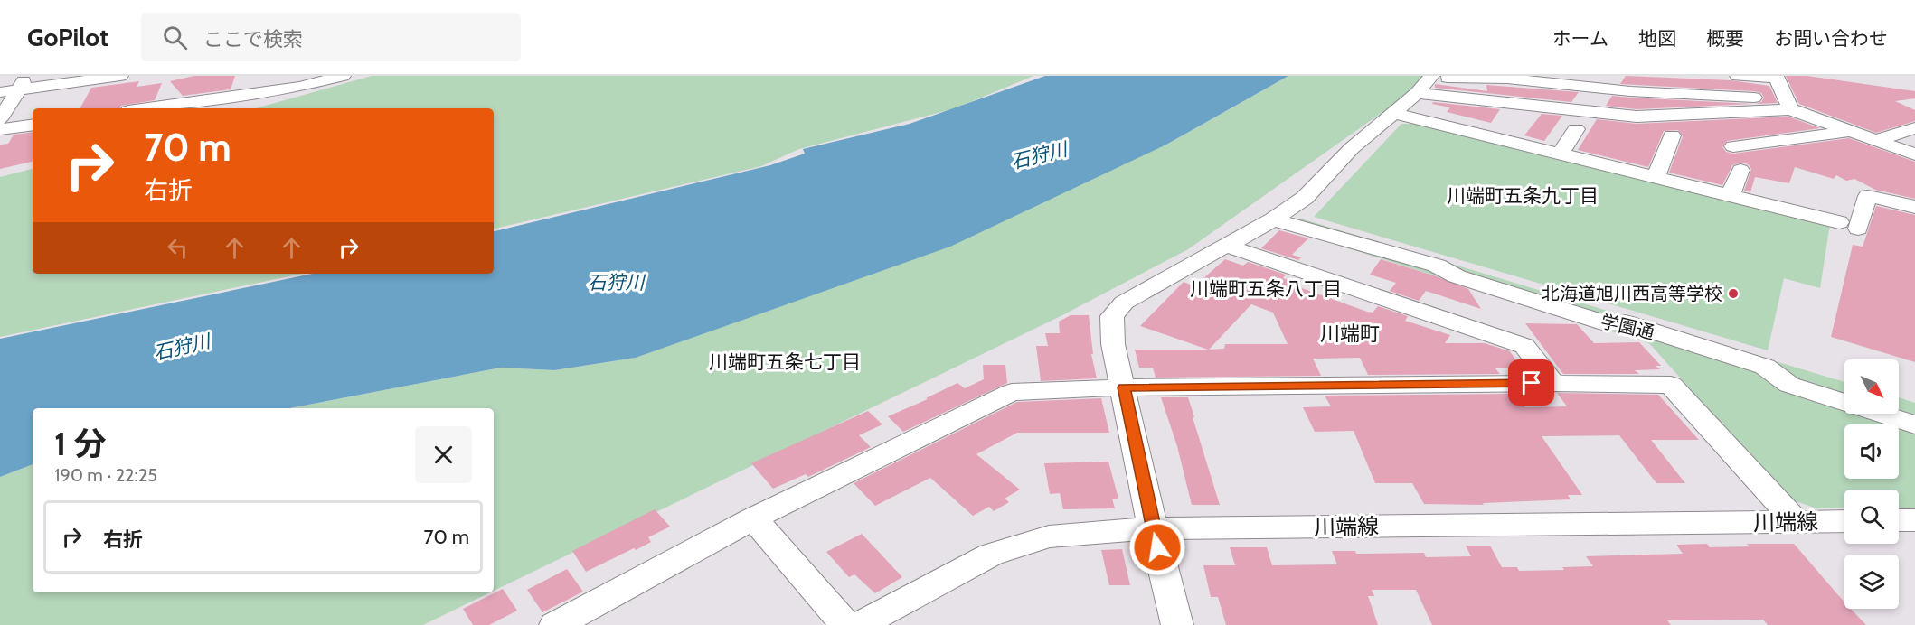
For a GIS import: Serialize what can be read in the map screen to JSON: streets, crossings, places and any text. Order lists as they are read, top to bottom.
{
  "streets": {
    "street": ["学園通", "川端線"]
  },
  "districts": [
    "川端町五条九丁目",
    "川端町五条八丁目",
    "川端町",
    "川端町五条七丁目"
  ],
  "water": ["石狩川"],
  "places": ["北海道旭川西高等学校"],
  "north": "bottom right",
  "page": {
    "header": "GoPilot",
    "search": "ここで検索",
    "nav": [
      "ホーム",
      "地図",
      "概要",
      "お問い合わせ"
    ],
    "turn": ["70 m", "右折"],
    "heading": ["1 分", "190 m · 22:25"],
    "list": [
      {
        "name": "右折",
        "value": "70 m"
      }
    ]
  }
}
